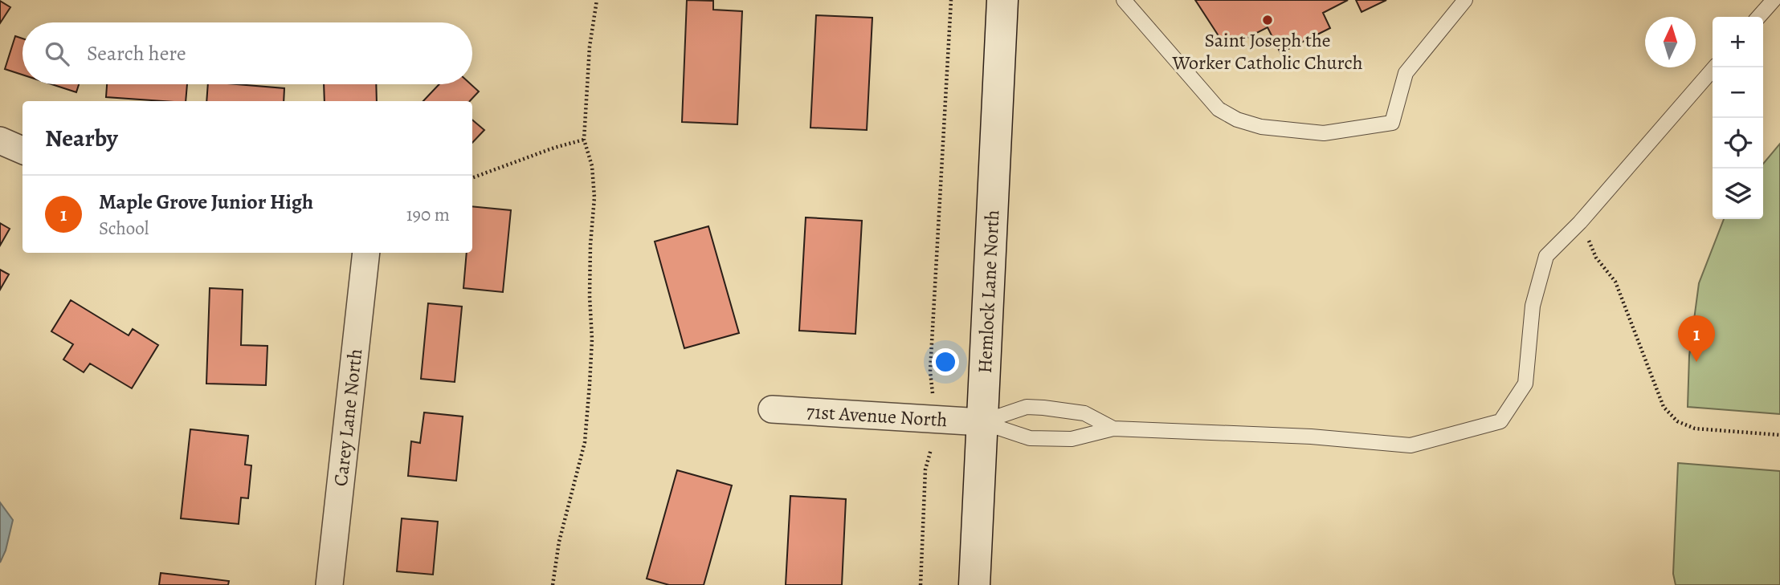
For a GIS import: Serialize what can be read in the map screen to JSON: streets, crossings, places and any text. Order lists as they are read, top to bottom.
{
  "streets": {
    "main road": ["Hemlock Lane North"],
    "street": ["71st Avenue North", "Carey Lane North"]
  },
  "crossings": [
    ["Hemlock Lane North", "71st Avenue North"]
  ],
  "places": ["Saint Joseph the Worker Catholic Church"],
  "north": "top",
  "page": {
    "map_buttons": ["+", "−"],
    "search": "Search here",
    "heading": "Nearby",
    "list": [
      {
        "mark": "1",
        "name": "Maple Grove Junior High",
        "note": "School",
        "value": "190 m"
      }
    ],
    "pins": "1"
  }
}
